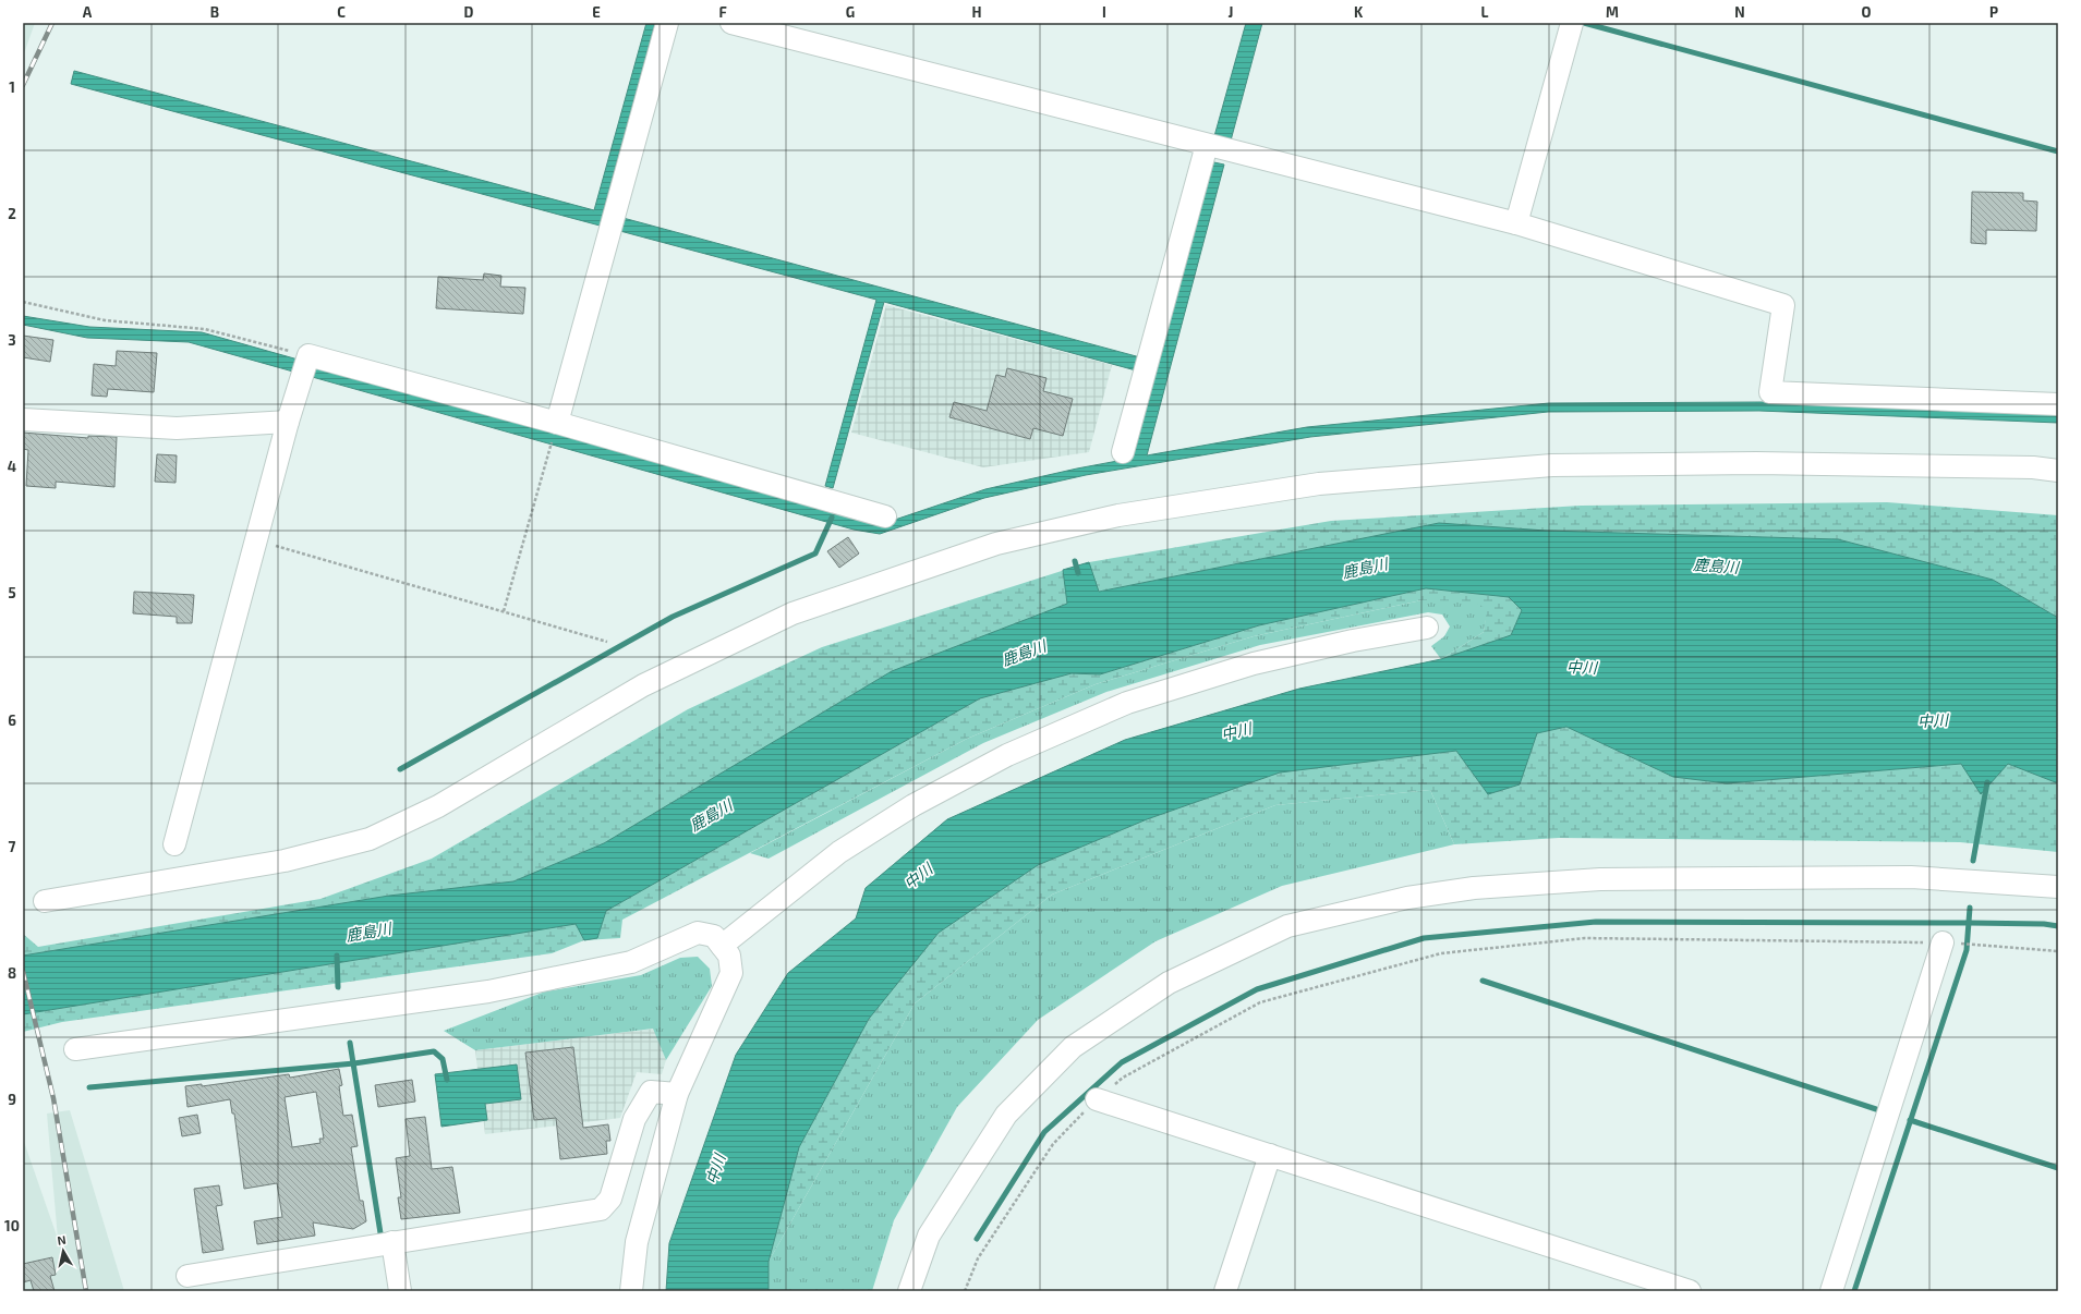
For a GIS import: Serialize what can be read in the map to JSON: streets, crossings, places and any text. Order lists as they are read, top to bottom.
{
  "water": ["鹿島川", "中川"],
  "north": "top",
  "grid": {
    "columns": [
      "A",
      "B",
      "C",
      "D",
      "E",
      "F",
      "G",
      "H",
      "I",
      "J",
      "K",
      "L",
      "M",
      "N",
      "O",
      "P"
    ],
    "rows": [
      "1",
      "2",
      "3",
      "4",
      "5",
      "6",
      "7",
      "8",
      "9",
      "10"
    ]
  }
}
